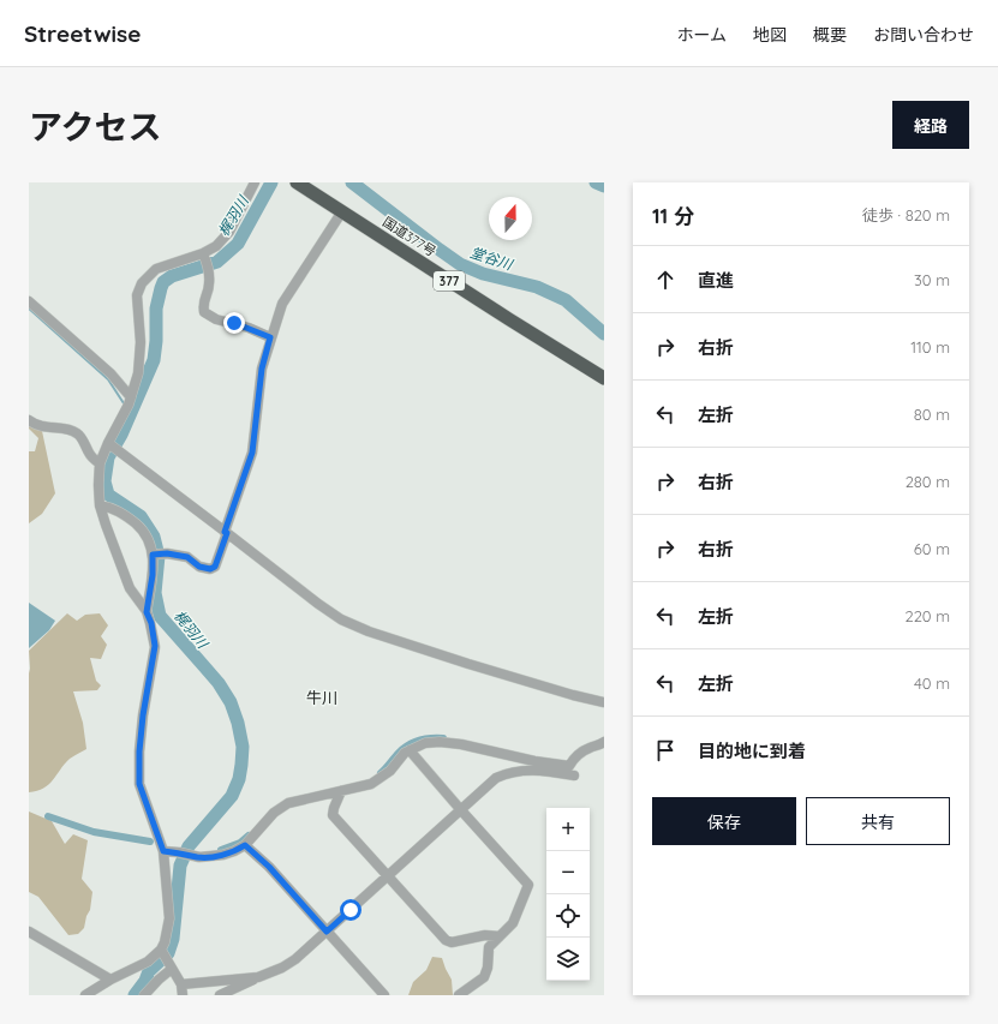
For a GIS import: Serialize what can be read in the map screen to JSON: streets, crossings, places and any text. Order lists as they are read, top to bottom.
{
  "streets": {
    "highway": ["国道377号", "377"]
  },
  "districts": ["牛川"],
  "water": ["梶羽川", "堂谷川"],
  "north": "top",
  "page": {
    "header": "Streetwise",
    "nav": [
      "ホーム",
      "地図",
      "概要",
      "お問い合わせ"
    ],
    "title": "アクセス",
    "buttons": [
      "経路",
      ["保存", "共有"]
    ],
    "heading": ["11 分", "徒歩 · 820 m"],
    "list": [
      ["直進", "30 m"],
      ["右折", "110 m"],
      ["左折", "80 m"],
      ["右折", "280 m"],
      ["右折", "60 m"],
      ["左折", "220 m"],
      ["左折", "40 m"],
      "目的地に到着"
    ],
    "map_buttons": ["+", "−"]
  }
}
